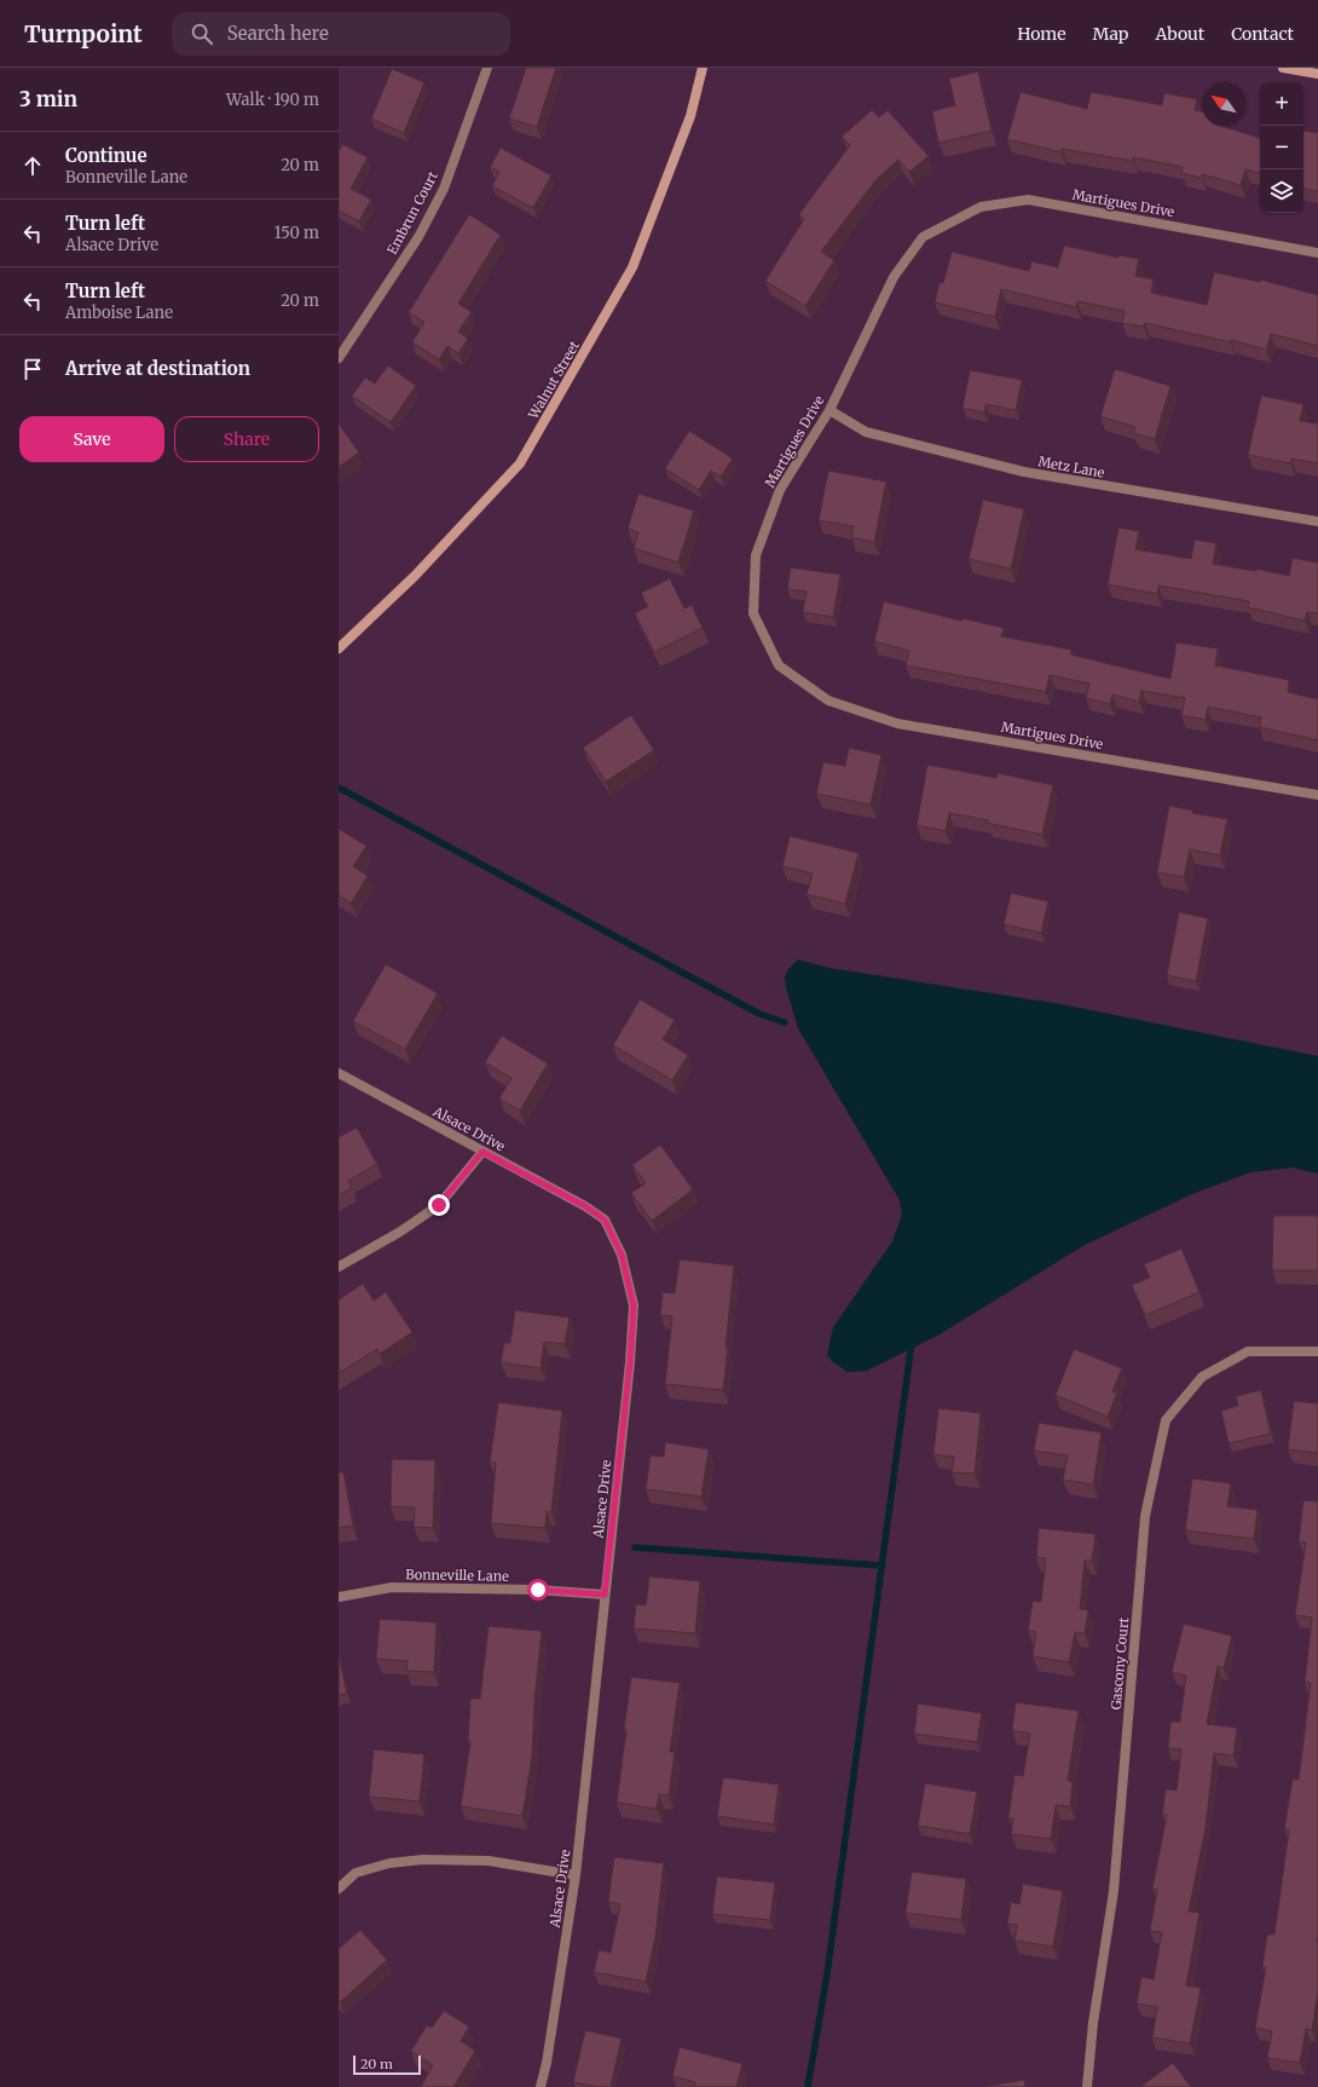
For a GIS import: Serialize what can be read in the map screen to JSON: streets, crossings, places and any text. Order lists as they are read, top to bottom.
{
  "streets": {
    "street": [
      "Martigues Drive",
      "Embrun Court",
      "Walnut Street",
      "Metz Lane",
      "Alsace Drive",
      "Bonneville Lane",
      "Gascony Court"
    ]
  },
  "crossings": [
    ["Martigues Drive", "Metz Lane"],
    ["Alsace Drive", "Bonneville Lane"]
  ],
  "scale_bar": "20 m",
  "north": "top left",
  "page": {
    "header": "Turnpoint",
    "search": "Search here",
    "nav": [
      "Home",
      "Map",
      "About",
      "Contact"
    ],
    "heading": ["3 min", "Walk · 190 m"],
    "map_buttons": ["+", "−"],
    "list": [
      ["Continue", "Bonneville Lane", "20 m"],
      ["Turn left", "Alsace Drive", "150 m"],
      ["Turn left", "Amboise Lane", "20 m"],
      "Arrive at destination"
    ],
    "buttons": ["Save", "Share"],
    "scale": "20 m"
  }
}
